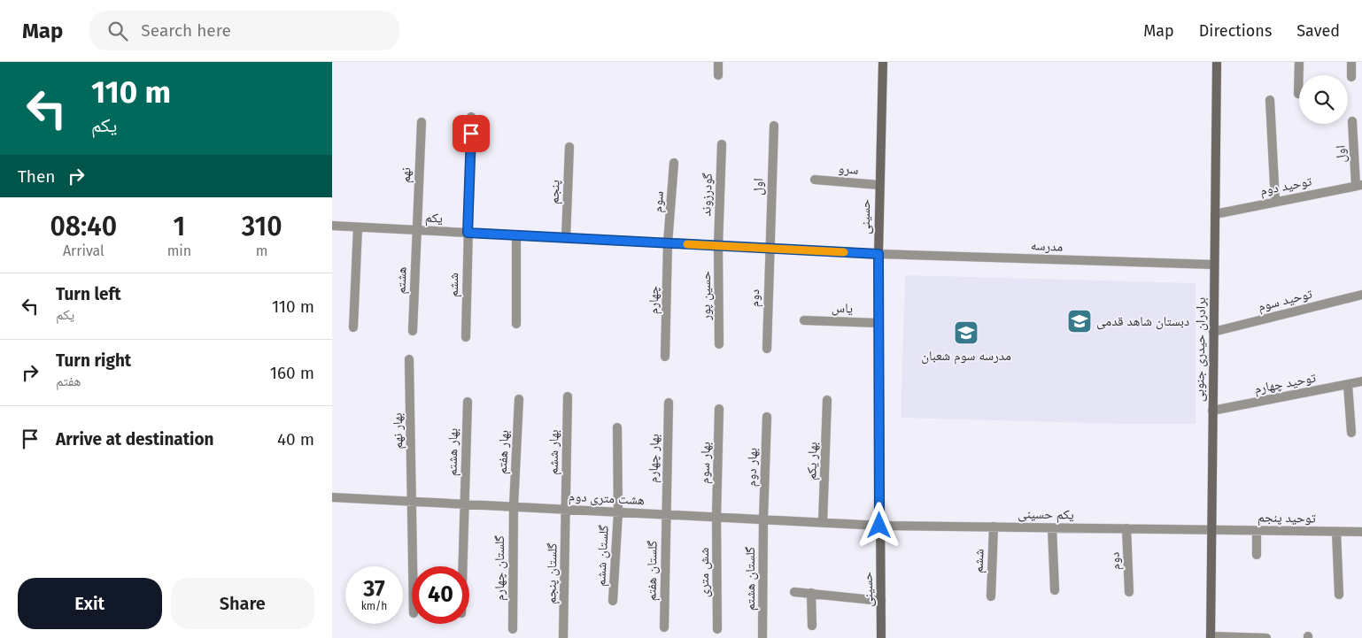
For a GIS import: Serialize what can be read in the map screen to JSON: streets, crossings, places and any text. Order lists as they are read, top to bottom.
{
  "streets": {
    "street": [
      "اول",
      "سرو",
      "نهم",
      "توحید دوم",
      "پنجم",
      "گودرزوند",
      "سوم",
      "حسینی",
      "یکم",
      "مدرسه",
      "هشتم",
      "ششم",
      "حسین پور",
      "دوم",
      "چهارم",
      "توحید سوم",
      "یاس",
      "برادران حیدری جنوبی",
      "توحید چهارم",
      "بهار نهم",
      "بهار هشتم",
      "بهار هفتم",
      "بهار ششم",
      "بهار چهارم",
      "بهار یکم",
      "بهار سوم",
      "بهار دوم",
      "هشت متری دوم",
      "یکم حسینی",
      "توحید پنجم",
      "گلستان ششم",
      "گلستان چهارم",
      "گلستان هفتم",
      "شش متری",
      "گلستان پنجم",
      "گلستان هشتم"
    ]
  },
  "crossings": [
    ["اول", "توحید دوم"],
    ["اول", "یکم"],
    ["اول", "دوم"],
    ["سرو", "حسینی"],
    ["نهم", "یکم"],
    ["نهم", "هشتم"],
    ["توحید دوم", "برادران حیدری جنوبی"],
    ["پنجم", "یکم"],
    ["گودرزوند", "یکم"],
    ["گودرزوند", "حسین پور"],
    ["سوم", "یکم"],
    ["سوم", "چهارم"],
    ["حسینی", "یکم"],
    ["حسینی", "مدرسه"],
    ["حسینی", "یاس"],
    ["حسینی", "هشت متری دوم"],
    ["حسینی", "یکم حسینی"],
    ["یکم", "مدرسه"],
    ["یکم", "هشتم"],
    ["یکم", "ششم"],
    ["یکم", "حسین پور"],
    ["یکم", "دوم"],
    ["یکم", "چهارم"],
    ["مدرسه", "برادران حیدری جنوبی"],
    ["ششم", "یکم حسینی"],
    ["دوم", "یکم حسینی"],
    ["توحید سوم", "برادران حیدری جنوبی"],
    ["برادران حیدری جنوبی", "توحید چهارم"],
    ["برادران حیدری جنوبی", "یکم حسینی"],
    ["برادران حیدری جنوبی", "توحید پنجم"],
    ["بهار نهم", "هشت متری دوم"],
    ["بهار هشتم", "هشت متری دوم"],
    ["بهار هفتم", "هشت متری دوم"],
    ["بهار هفتم", "گلستان چهارم"],
    ["بهار ششم", "هشت متری دوم"],
    ["بهار ششم", "گلستان پنجم"],
    ["بهار چهارم", "هشت متری دوم"],
    ["بهار چهارم", "گلستان هفتم"],
    ["بهار یکم", "هشت متری دوم"],
    ["بهار سوم", "هشت متری دوم"],
    ["بهار سوم", "شش متری"],
    ["بهار دوم", "هشت متری دوم"],
    ["بهار دوم", "گلستان هشتم"],
    ["هشت متری دوم", "یکم حسینی"],
    ["هشت متری دوم", "گلستان ششم"],
    ["هشت متری دوم", "گلستان چهارم"],
    ["هشت متری دوم", "گلستان هفتم"],
    ["هشت متری دوم", "شش متری"],
    ["هشت متری دوم", "گلستان پنجم"],
    ["هشت متری دوم", "گلستان هشتم"],
    ["یکم حسینی", "توحید پنجم"]
  ],
  "places": {
    "school or university": ["دبستان شاهد قدمی", "مدرسه سوم شعبان"]
  },
  "page": {
    "header": "Map",
    "search": "Search here",
    "nav": ["Map", "Directions", "Saved"],
    "turn": ["110 m", "یکم"],
    "then": "Then",
    "eta": [
      "08:40",
      "Arrival",
      "1",
      "min",
      "310",
      "m"
    ],
    "list": [
      {
        "name": "Turn left",
        "note": "یکم",
        "value": "110 m"
      },
      {
        "name": "Turn right",
        "note": "هفتم",
        "value": "160 m"
      },
      {
        "name": "Arrive at destination",
        "value": "40 m"
      }
    ],
    "speed": "37 km/h",
    "limit": "40",
    "buttons": ["Exit", "Share"]
  }
}
